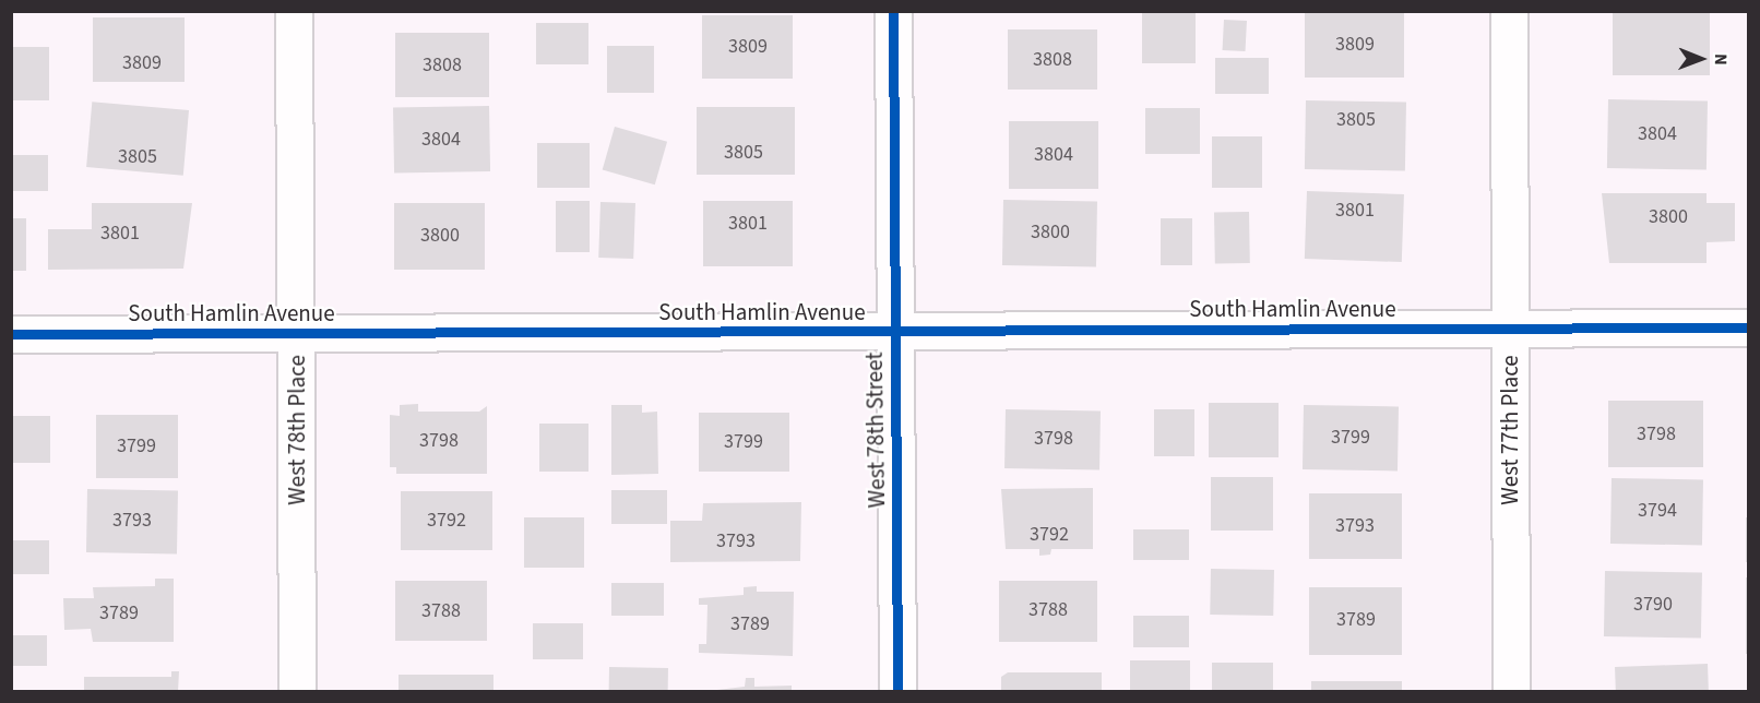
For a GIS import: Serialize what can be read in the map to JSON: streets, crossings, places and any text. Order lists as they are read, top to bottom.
{
  "streets": {
    "street": [
      "South Hamlin Avenue",
      "West 78th Place",
      "West 78th Street",
      "West 77th Place"
    ]
  },
  "crossings": [
    ["South Hamlin Avenue", "West 78th Place"],
    ["South Hamlin Avenue", "West 78th Street"],
    ["South Hamlin Avenue", "West 77th Place"]
  ],
  "house_numbers": [
    "3809",
    "3809",
    "3808",
    "3809",
    "3808",
    "3805",
    "3804",
    "3804",
    "3805",
    "3804",
    "3805",
    "3801",
    "3800",
    "3801",
    "3800",
    "3801",
    "3800",
    "3798",
    "3799",
    "3798",
    "3798",
    "3799",
    "3799",
    "3794",
    "3793",
    "3792",
    "3793",
    "3792",
    "3793",
    "3790",
    "3788",
    "3788",
    "3789",
    "3789",
    "3789"
  ],
  "north": "right"
}
